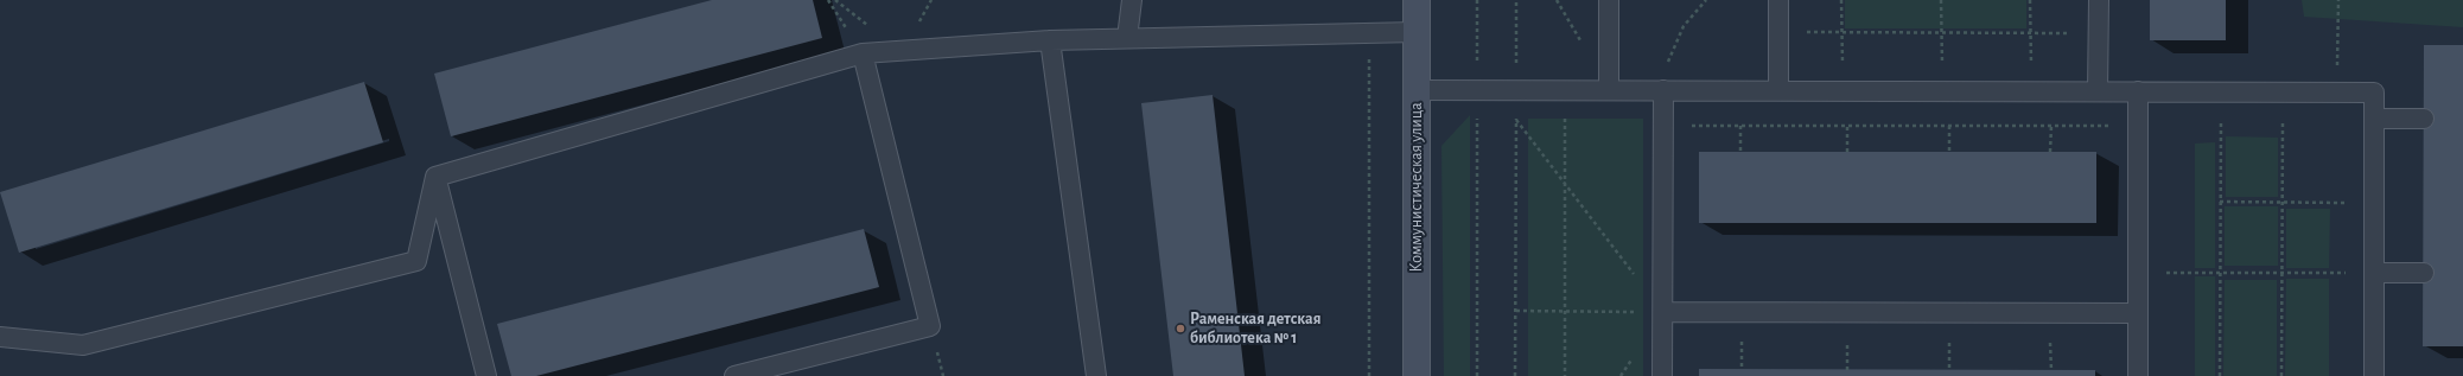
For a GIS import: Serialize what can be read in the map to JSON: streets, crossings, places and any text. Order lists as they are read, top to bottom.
{
  "streets": {
    "main road": ["Коммунистическая улица"]
  },
  "places": ["Раменская детская библиотека № 1"]
}
